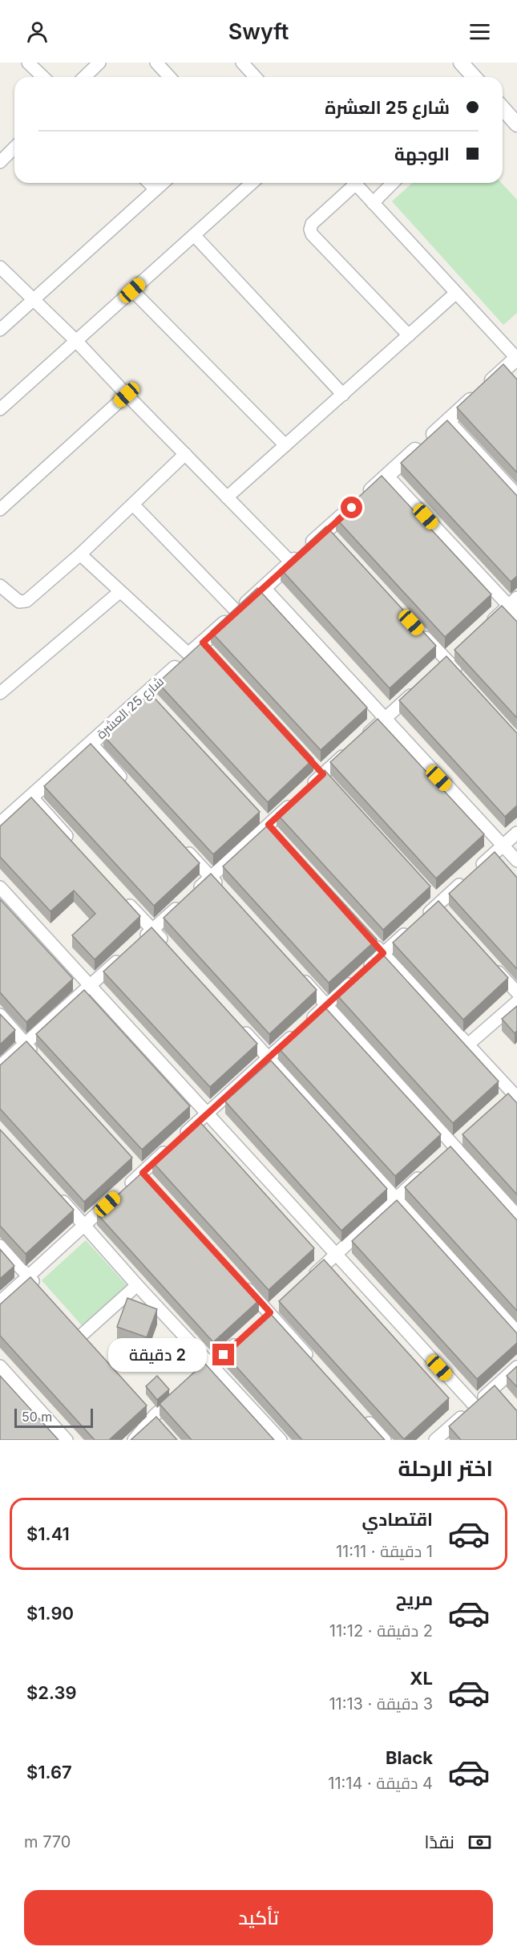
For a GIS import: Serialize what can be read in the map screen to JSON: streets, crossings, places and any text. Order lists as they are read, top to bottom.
{
  "streets": {
    "street": ["شارع 25 العشرة"]
  },
  "scale_bar": "50 m",
  "page": {
    "header": "Swyft",
    "banner": ["شارع 25 العشرة", "الوجهة"],
    "bubble": "2 دقيقة",
    "scale": "50 m",
    "heading": "اختر الرحلة",
    "list": [
      {
        "name": "اقتصادي",
        "note": "1 دقيقة · 11:11",
        "value": "$1.41"
      },
      {
        "name": "مريح",
        "note": "2 دقيقة · 11:12",
        "value": "$1.90"
      },
      {
        "name": "XL",
        "note": "3 دقيقة · 11:13",
        "value": "$2.39"
      },
      {
        "name": "Black",
        "note": "4 دقيقة · 11:14",
        "value": "$1.67"
      }
    ],
    "pay": ["نقدًا", "770 m"],
    "buttons": "تأكيد"
  }
}
